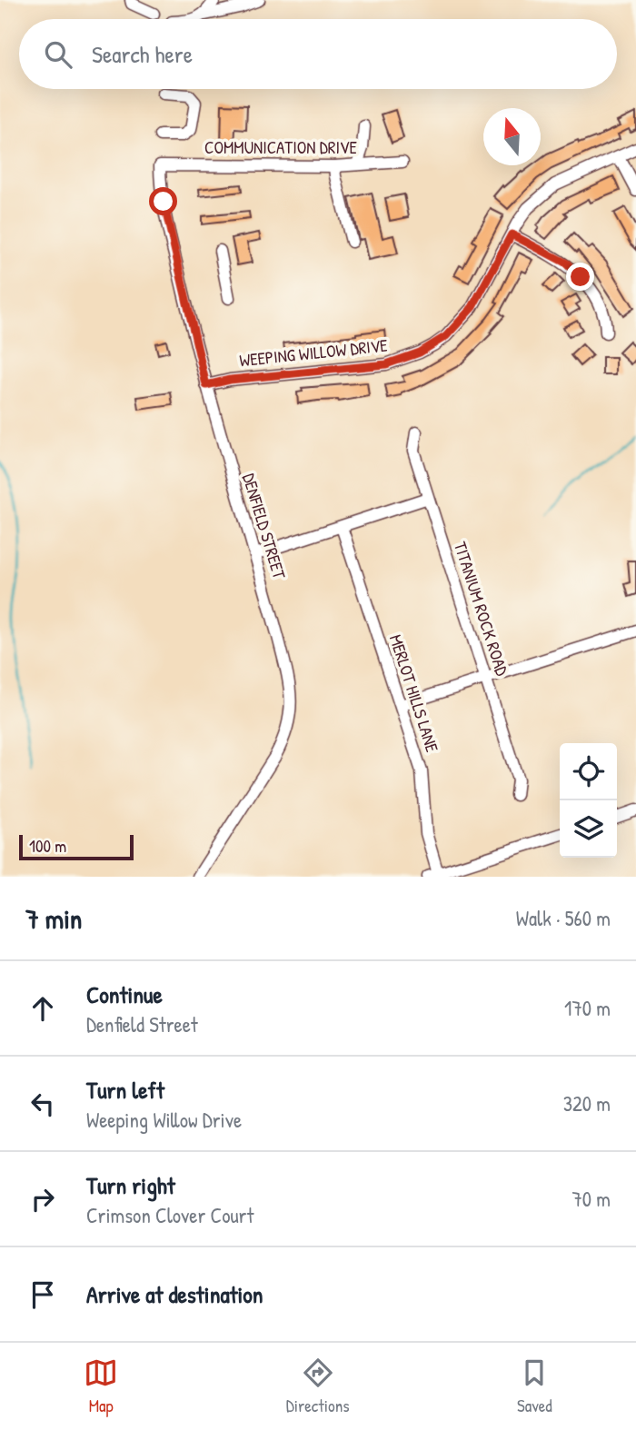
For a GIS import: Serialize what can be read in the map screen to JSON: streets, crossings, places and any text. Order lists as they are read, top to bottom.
{
  "streets": {
    "street": [
      "COMMUNICATION DRIVE",
      "WEEPING WILLOW DRIVE",
      "DENFIELD STREET",
      "TITANIUM ROCK ROAD",
      "MERLOT HILLS LANE"
    ]
  },
  "crossings": [
    ["COMMUNICATION DRIVE", "DENFIELD STREET"],
    ["WEEPING WILLOW DRIVE", "DENFIELD STREET"]
  ],
  "scale_bar": "100 m",
  "north": "top",
  "page": {
    "search": "Search here",
    "scale": "100 m",
    "heading": ["7 min", "Walk · 560 m"],
    "list": [
      ["Continue", "Denfield Street", "170 m"],
      ["Turn left", "Weeping Willow Drive", "320 m"],
      ["Turn right", "Crimson Clover Court", "70 m"],
      "Arrive at destination"
    ],
    "nav": ["Map", "Directions", "Saved"]
  }
}
